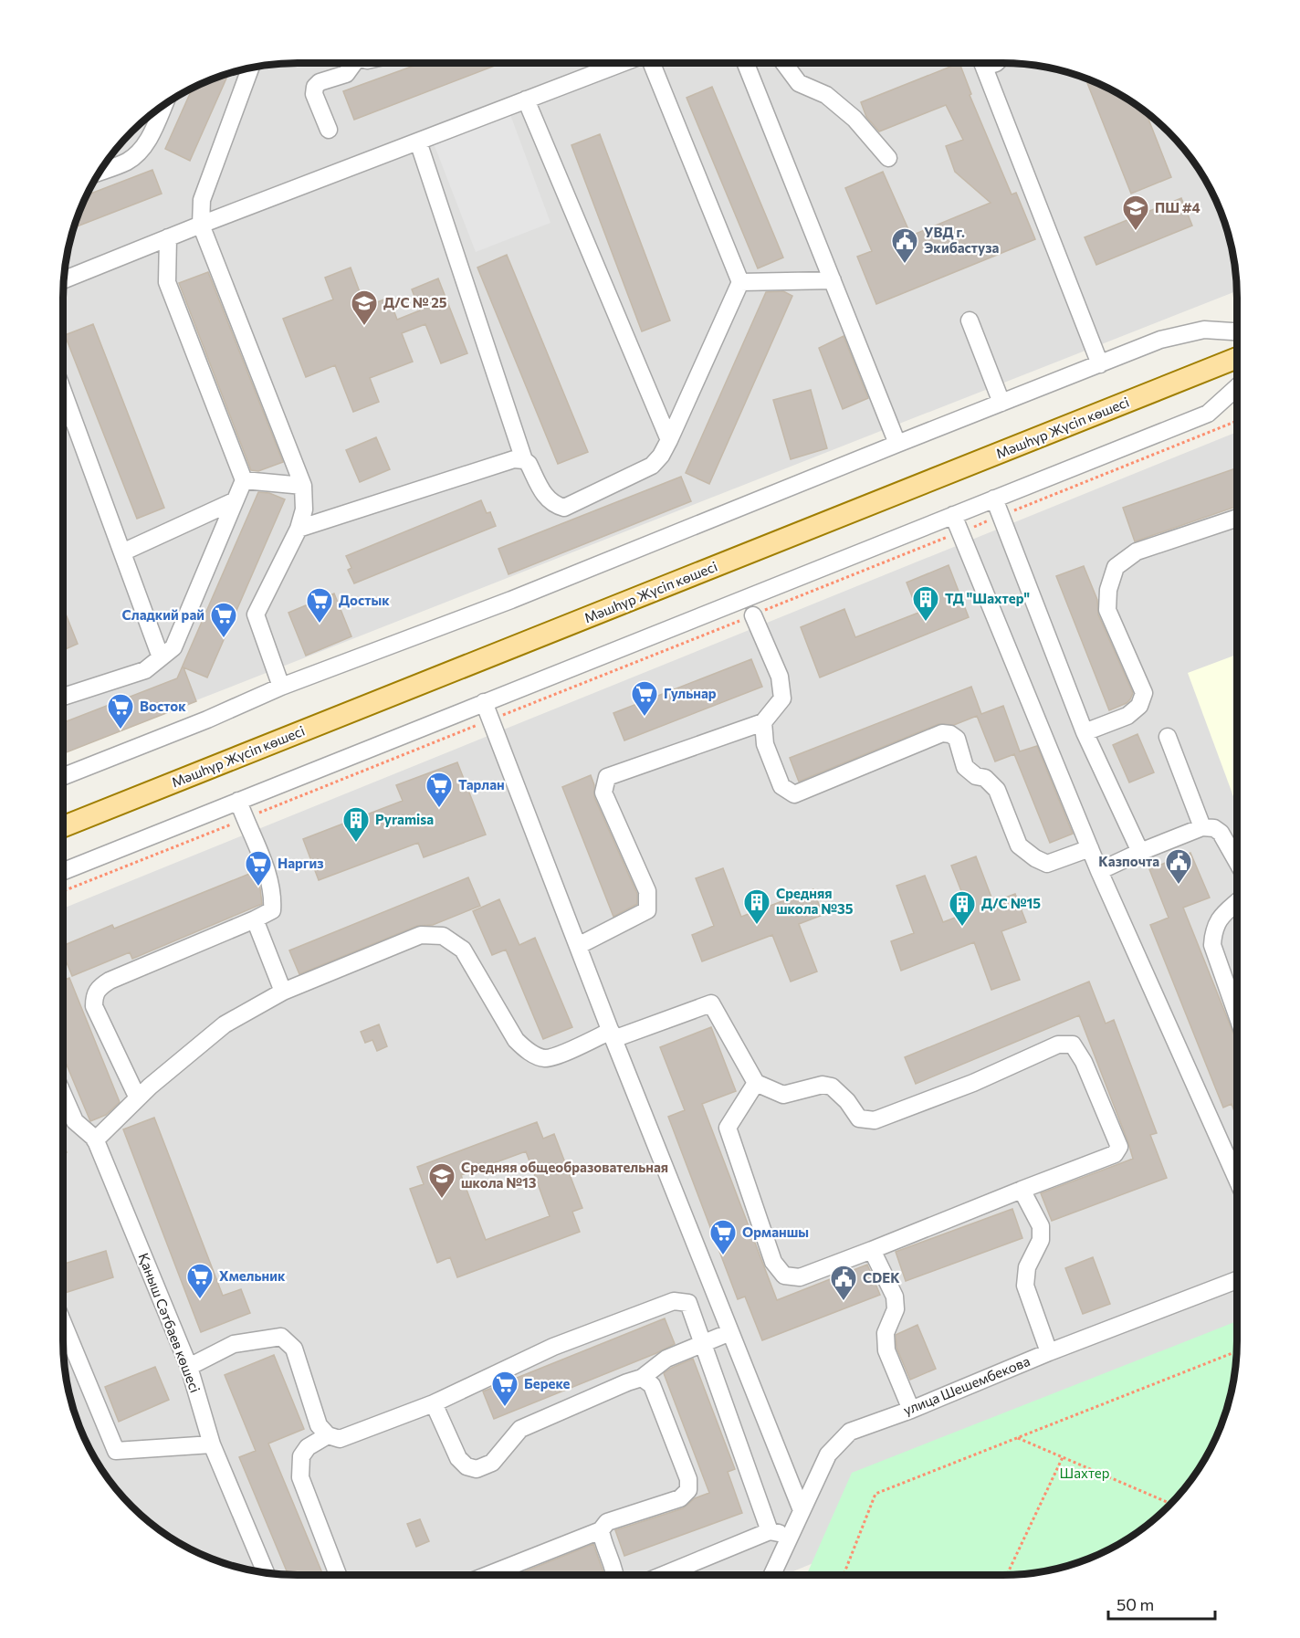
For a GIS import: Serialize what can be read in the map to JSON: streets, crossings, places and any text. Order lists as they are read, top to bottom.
{
  "streets": {
    "main road": ["Мәшһүр Жүсіп көшесі"],
    "street": ["Қаныш Сәтбаев көшесі", "улица Шешембекова"]
  },
  "parks": ["Шахтер"],
  "places": {
    "school or university": ["ПШ #4", "Д/С № 25", "Средняя общеобразовательная школа №13"],
    "public building": ["УВД г. Экибастуза", "Казпочта", "CDEK"],
    "building": [
      "ТД \"Шахтер\"",
      "Pyramisa",
      "Средняя школа №35",
      "Д/С №15"
    ],
    "supermarket": [
      "Достык",
      "Сладкий рай",
      "Гульнар",
      "Восток",
      "Тарлан",
      "Наргиз",
      "Орманшы",
      "Хмельник",
      "Береке"
    ]
  },
  "scale_bar": "50 m"
}
